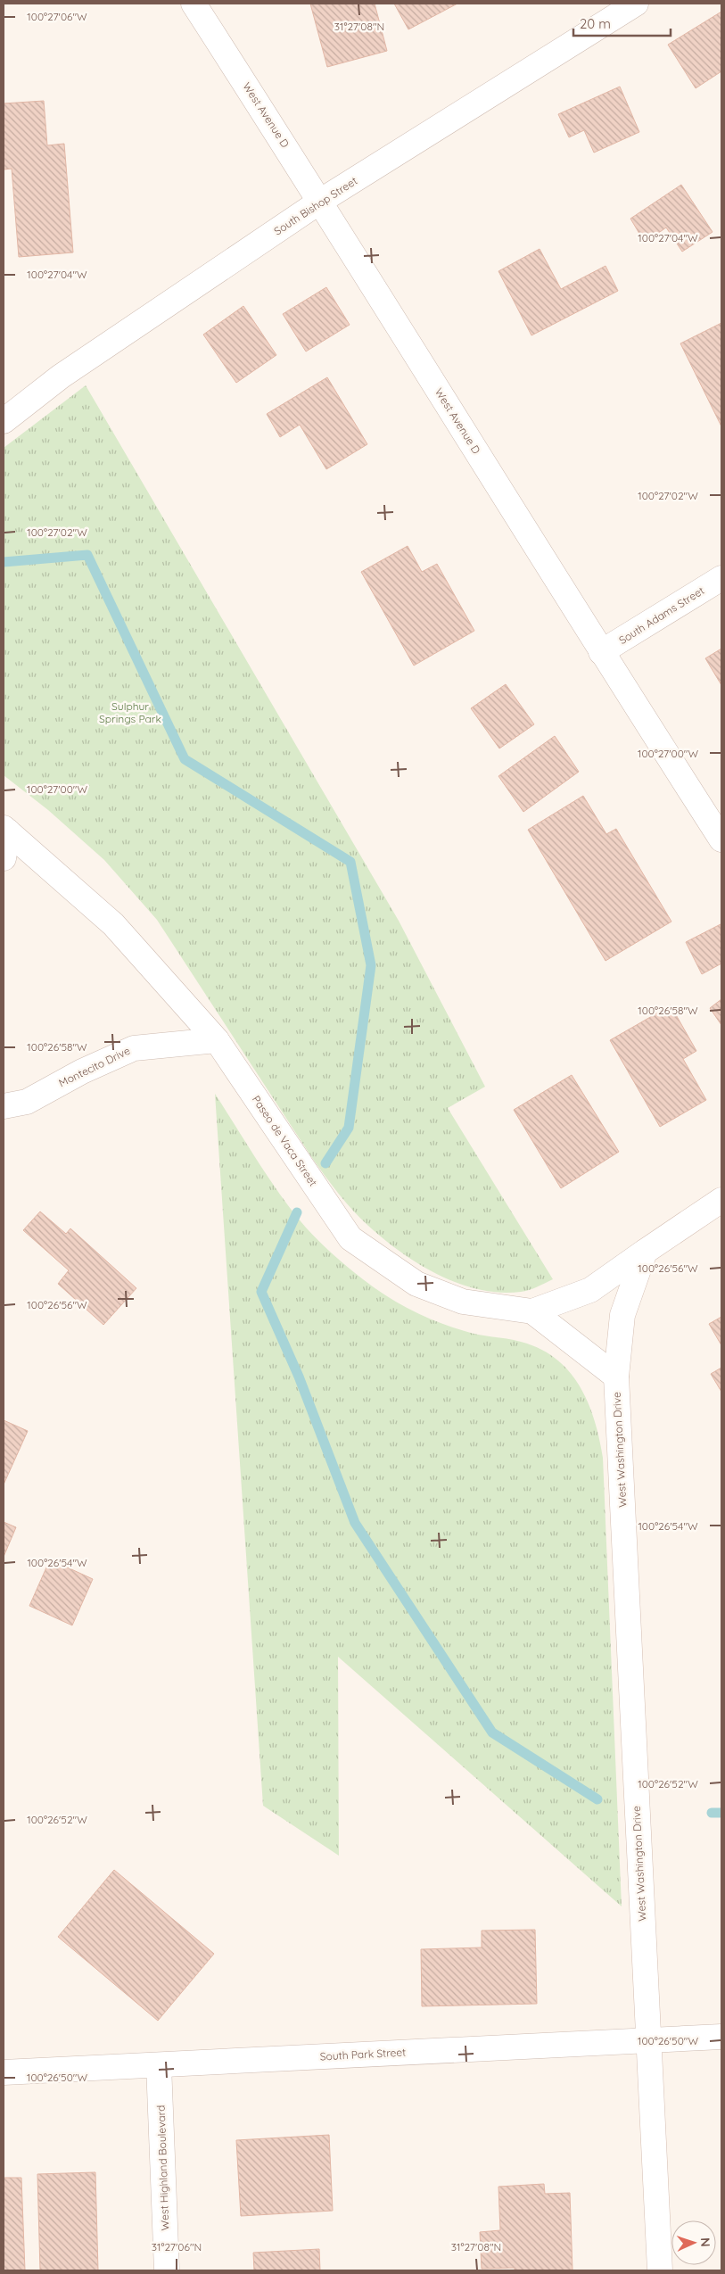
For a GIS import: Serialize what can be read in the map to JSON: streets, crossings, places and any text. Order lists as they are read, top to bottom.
{
  "streets": {
    "street": [
      "West Avenue D",
      "South Bishop Street",
      "South Adams Street",
      "Montecito Drive",
      "Paseo de Vaca Street",
      "West Washington Drive",
      "South Park Street",
      "West Highland Boulevard"
    ]
  },
  "crossings": [
    ["West Avenue D", "South Bishop Street"],
    ["West Avenue D", "South Adams Street"],
    ["Montecito Drive", "Paseo de Vaca Street"],
    ["Paseo de Vaca Street", "West Washington Drive"],
    ["West Washington Drive", "South Park Street"],
    ["South Park Street", "West Highland Boulevard"]
  ],
  "parks": ["Sulphur Springs Park"],
  "scale_bar": "20 m",
  "north": "right",
  "coordinates": [
    "100°27'06\"W",
    "31°27'08\"N",
    "100°27'04\"W",
    "100°27'02\"W",
    "100°27'00\"W",
    "100°26'58\"W",
    "100°26'56\"W",
    "100°26'54\"W",
    "100°26'52\"W",
    "100°26'50\"W",
    "31°27'06\"N"
  ]
}
